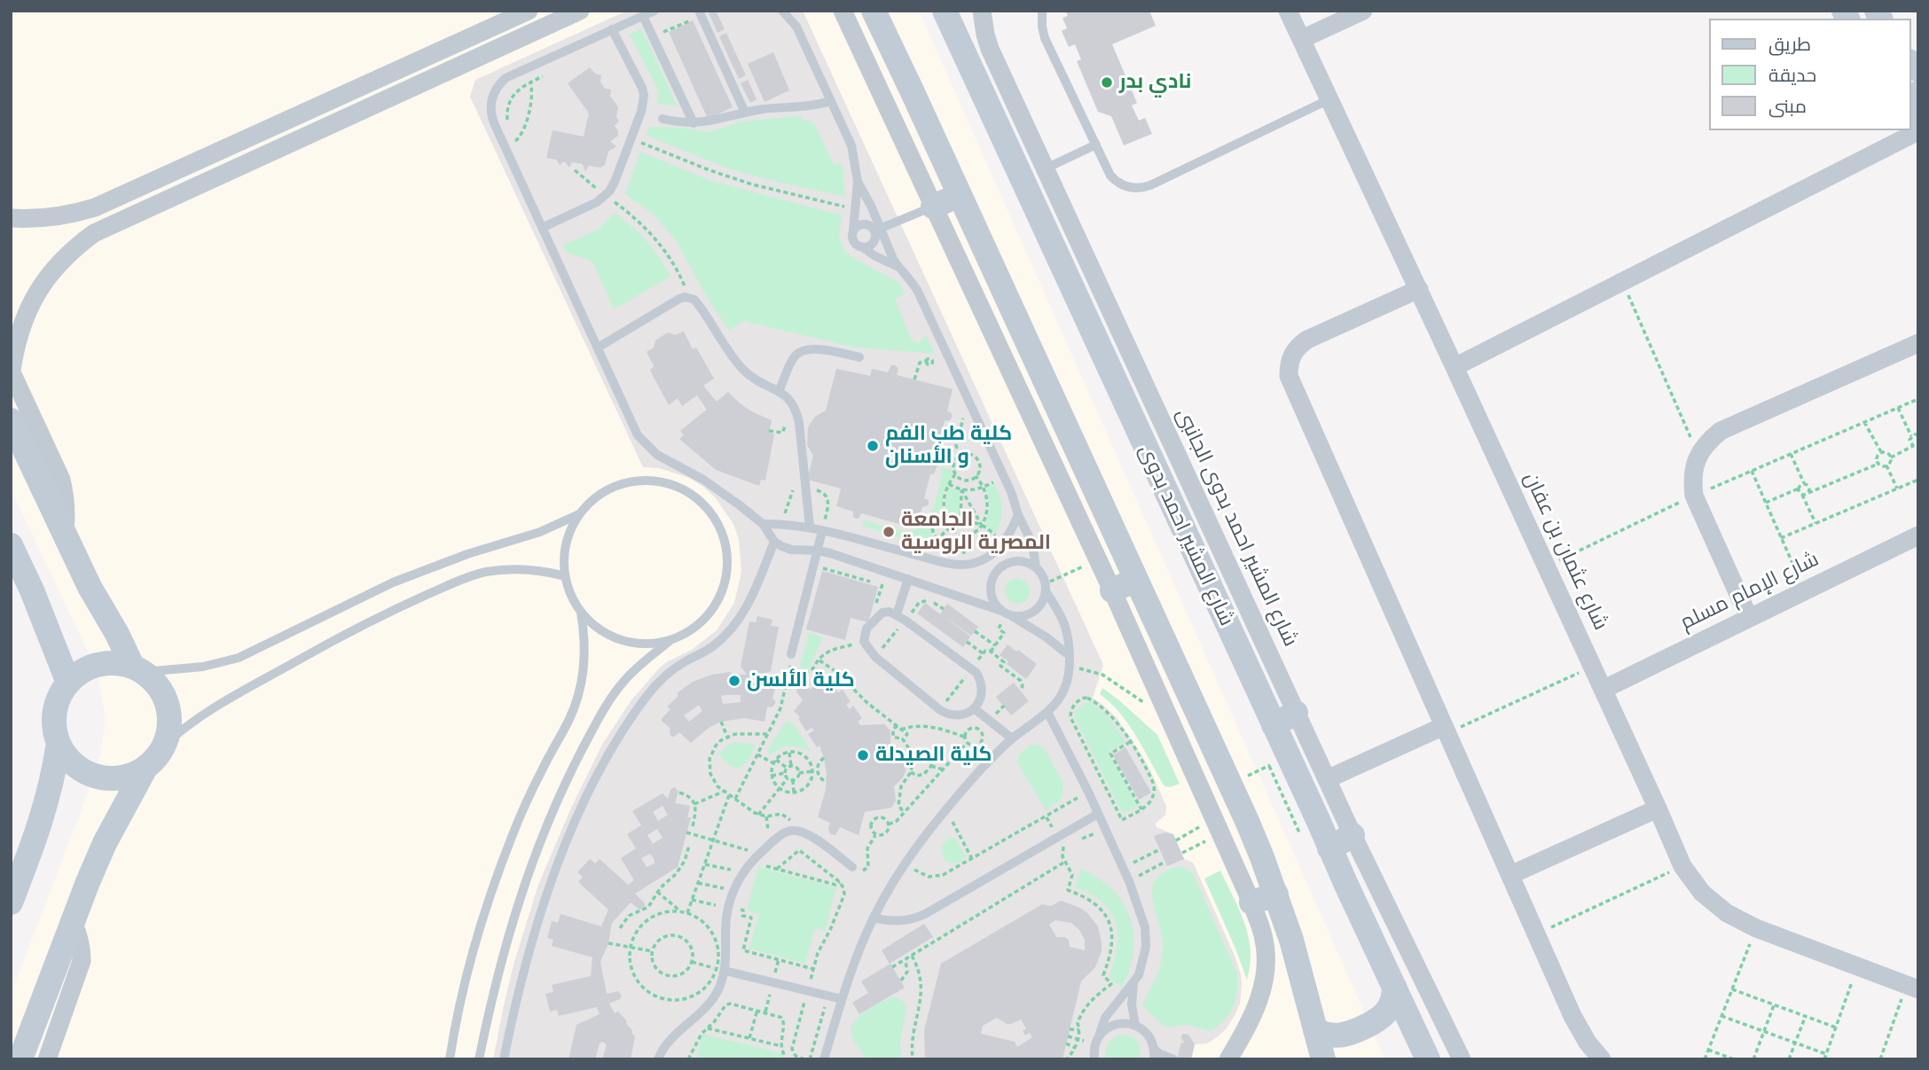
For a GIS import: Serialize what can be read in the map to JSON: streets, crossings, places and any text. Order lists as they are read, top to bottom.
{
  "streets": {
    "street": [
      "شارع المشير احمد بدوى الجانبى",
      "شارع المشير احمد بدوى",
      "شارع عثمان بن عفان",
      "شارع الإمام مسلم"
    ]
  },
  "crossings": [
    ["شارع عثمان بن عفان", "شارع الإمام مسلم"]
  ],
  "places": [
    "نادي بدر",
    "كلية طب الفم و الأسنان",
    "الجامعة المصرية الروسية",
    "كلية الألسن",
    "كلية الصيدلة"
  ],
  "legend": ["طريق", "حديقة", "مبنى"]
}
